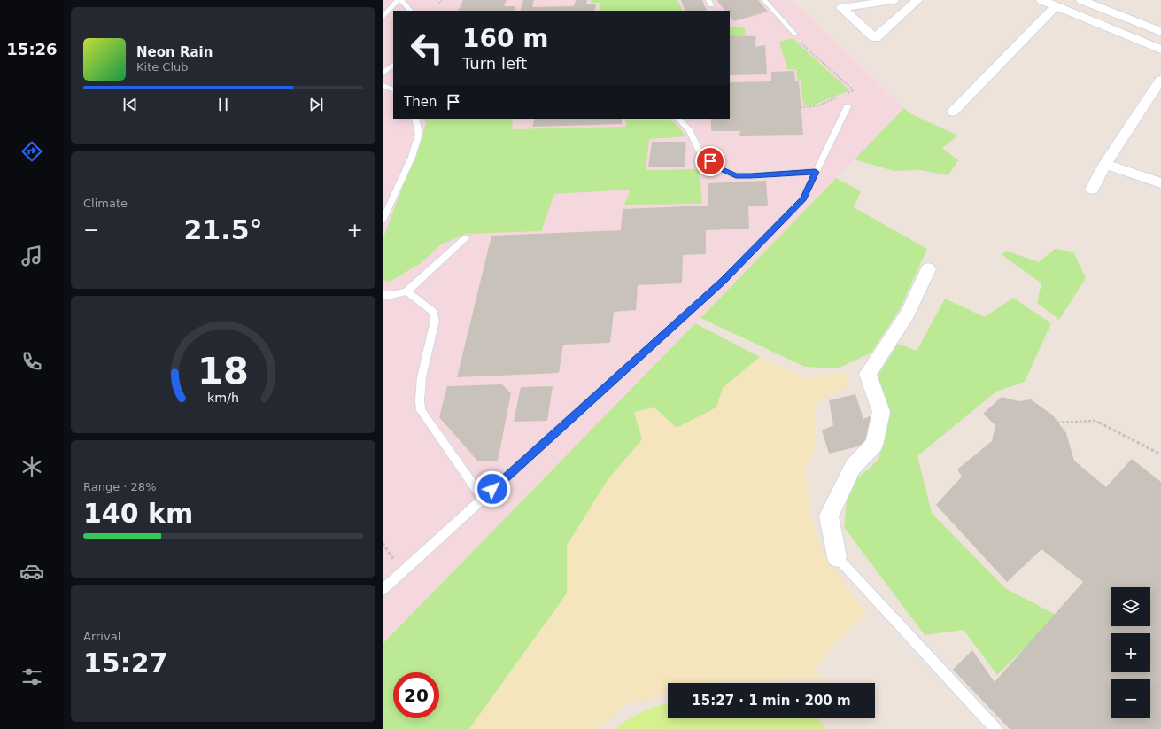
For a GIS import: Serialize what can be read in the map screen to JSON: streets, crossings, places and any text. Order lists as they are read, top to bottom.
{
  "page": {
    "tabs": "15:26",
    "turn": ["160 m", "Turn left"],
    "song": ["Neon Rain", "Kite Club"],
    "then": "Then",
    "tile": [
      "Climate",
      ["Range · 28%", "140 km"],
      ["Arrival", "15:27"]
    ],
    "heat": ["−", "21.5°", "+"],
    "map_buttons": ["+", "−"],
    "limit": "20",
    "trip": "15:27 · 1 min · 200 m",
    "gauge": ["18", "km/h"]
  }
}
